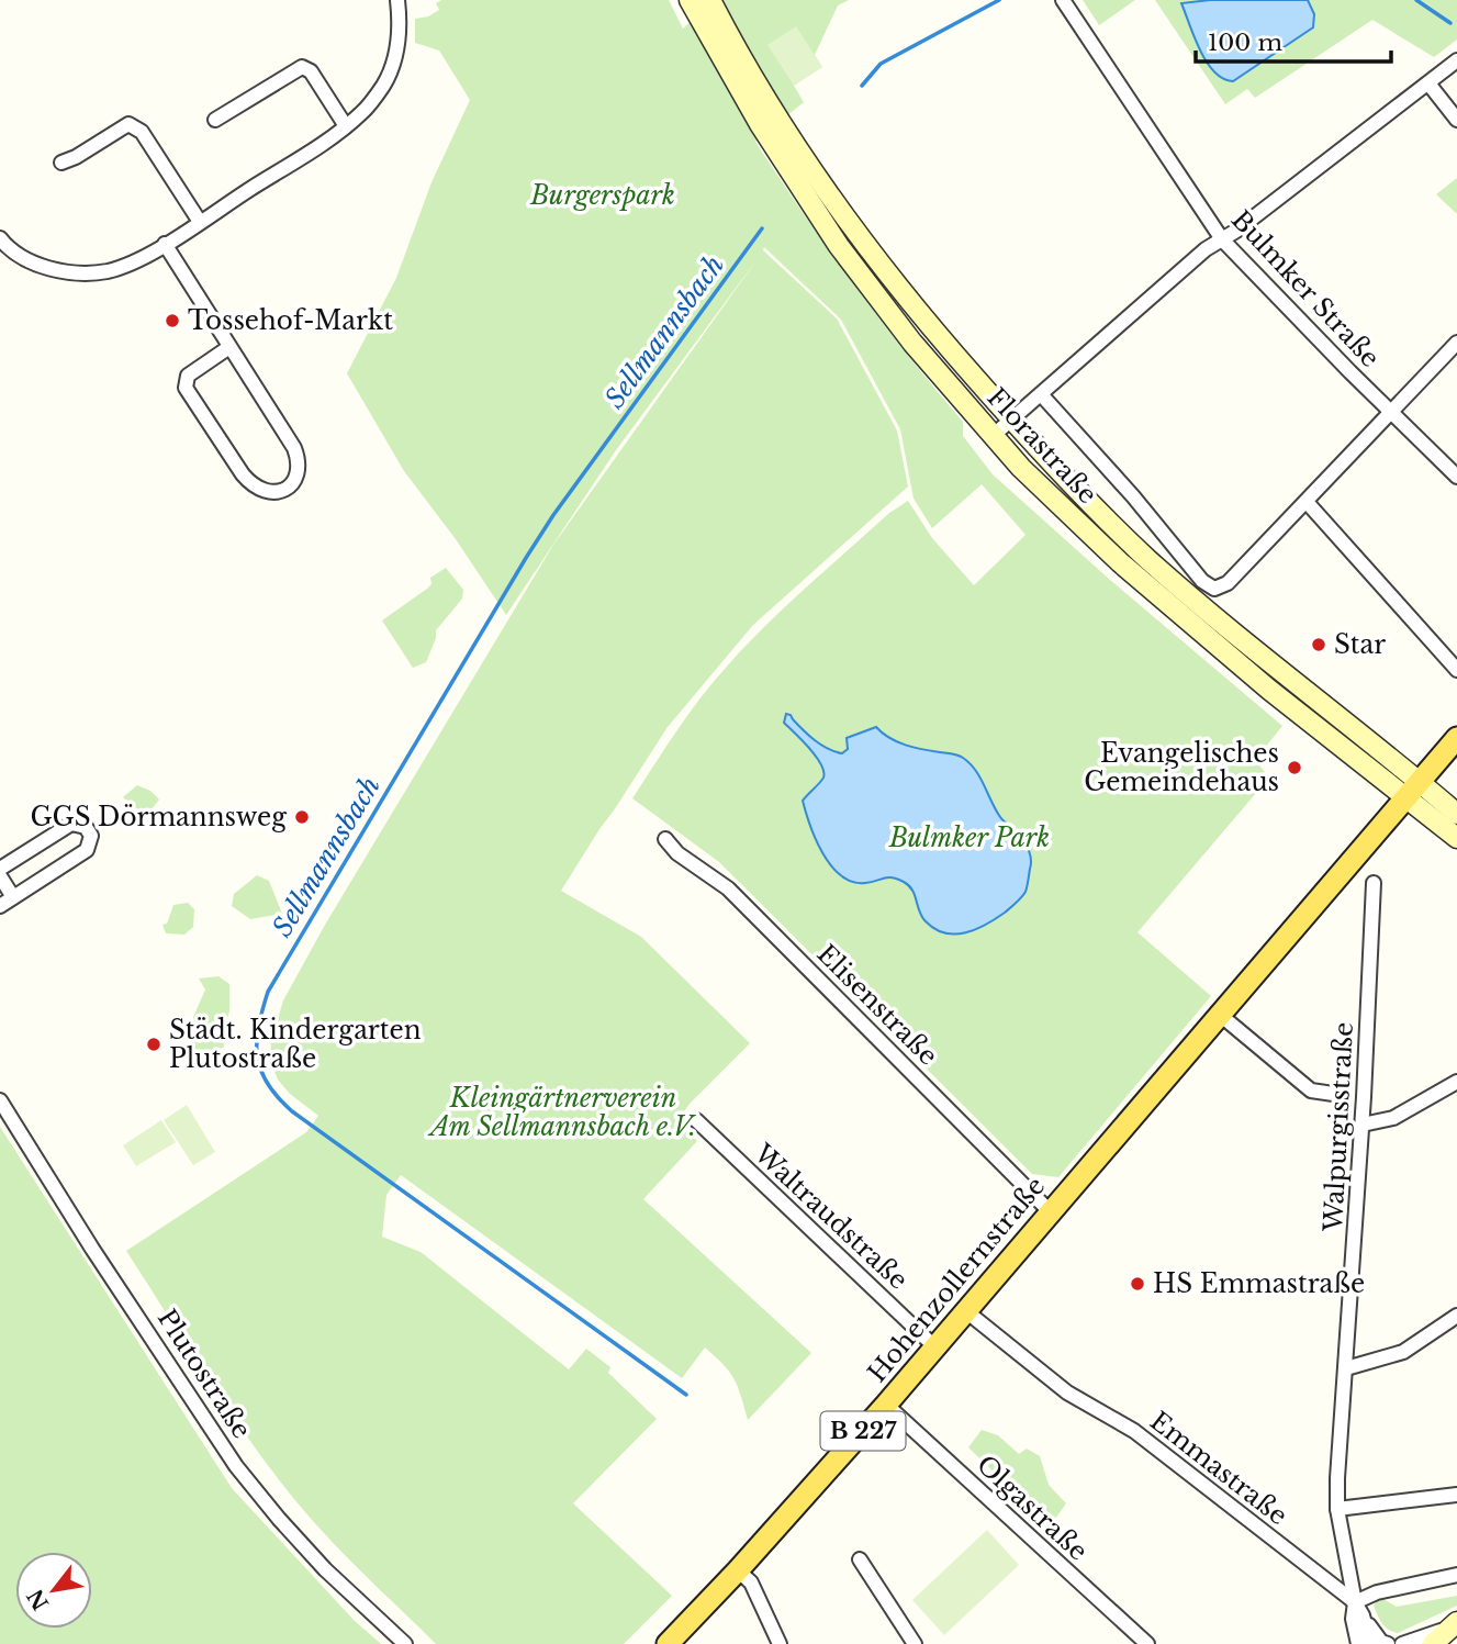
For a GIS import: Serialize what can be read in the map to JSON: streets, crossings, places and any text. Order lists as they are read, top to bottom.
{
  "streets": {
    "main road": ["Florastraße", "Hohenzollernstraße", "B 227"],
    "street": [
      "Bulmker Straße",
      "Elisenstraße",
      "Walpurgisstraße",
      "Waltraudstraße",
      "Plutostraße",
      "Emmastraße",
      "Olgastraße"
    ]
  },
  "crossings": [
    ["Florastraße", "Hohenzollernstraße"],
    ["Elisenstraße", "Hohenzollernstraße"],
    ["Walpurgisstraße", "Emmastraße"],
    ["Waltraudstraße", "Hohenzollernstraße"],
    ["Hohenzollernstraße", "Emmastraße"],
    ["Hohenzollernstraße", "Olgastraße"]
  ],
  "water": ["Sellmannsbach"],
  "parks": ["Burgerspark", "Bulmker Park", "Kleingärtnerverein Am Sellmannsbach e.V."],
  "places": [
    "Tossehof-Markt",
    "Star",
    "Evangelisches Gemeindehaus",
    "GGS Dörmannsweg",
    "Städt. Kindergarten Plutostraße",
    "HS Emmastraße"
  ],
  "scale_bar": "100 m",
  "north": "bottom left"
}
